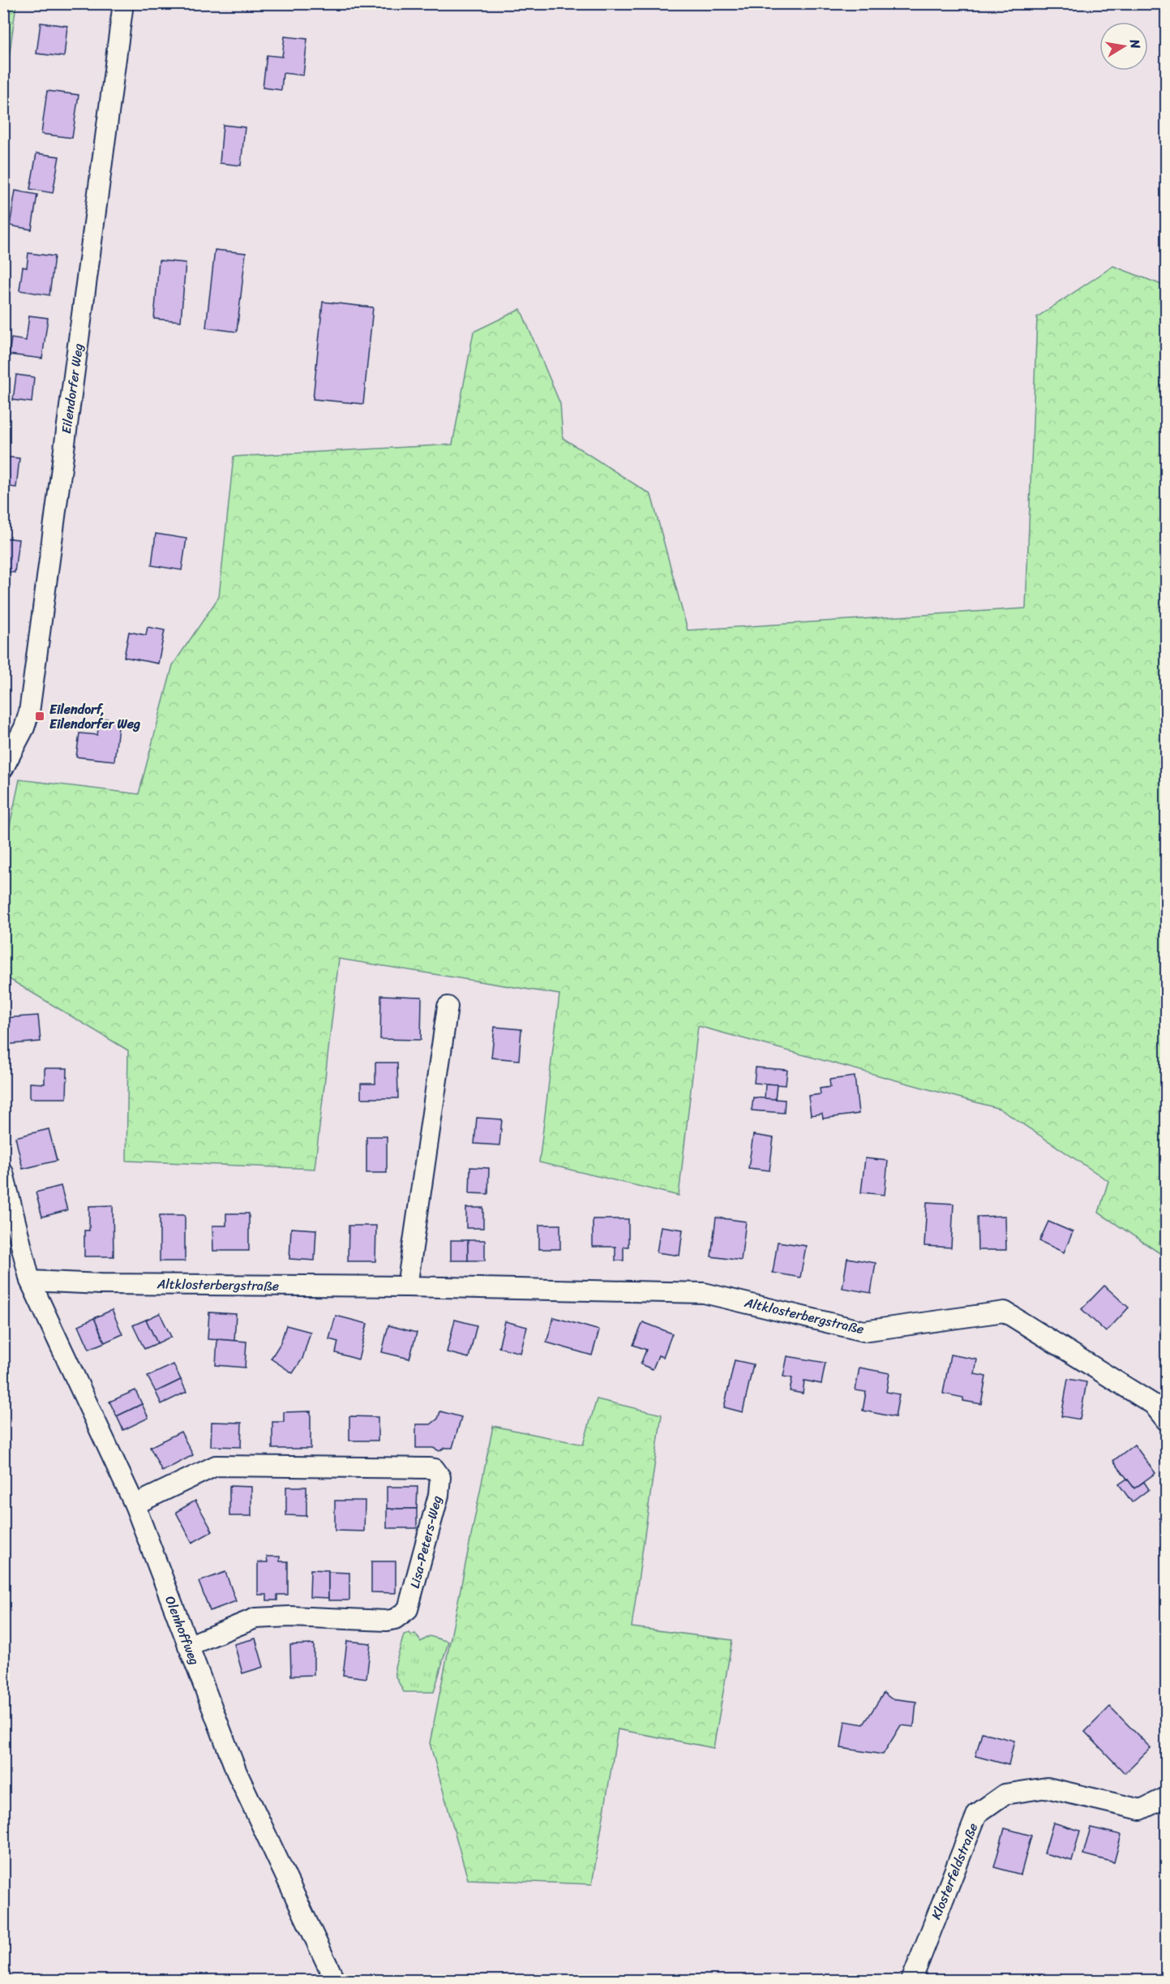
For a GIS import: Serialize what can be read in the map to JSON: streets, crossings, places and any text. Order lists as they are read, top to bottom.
{
  "streets": {
    "street": [
      "Eilendorfer Weg",
      "Altklosterbergstraße",
      "Lisa-Peters-Weg",
      "Olenhoffweg",
      "Klosterfeldstraße"
    ]
  },
  "crossings": [
    ["Altklosterbergstraße", "Olenhoffweg"],
    ["Lisa-Peters-Weg", "Olenhoffweg"]
  ],
  "places": {
    "transit": ["Eilendorf, Eilendorfer Weg"]
  },
  "north": "right"
}
